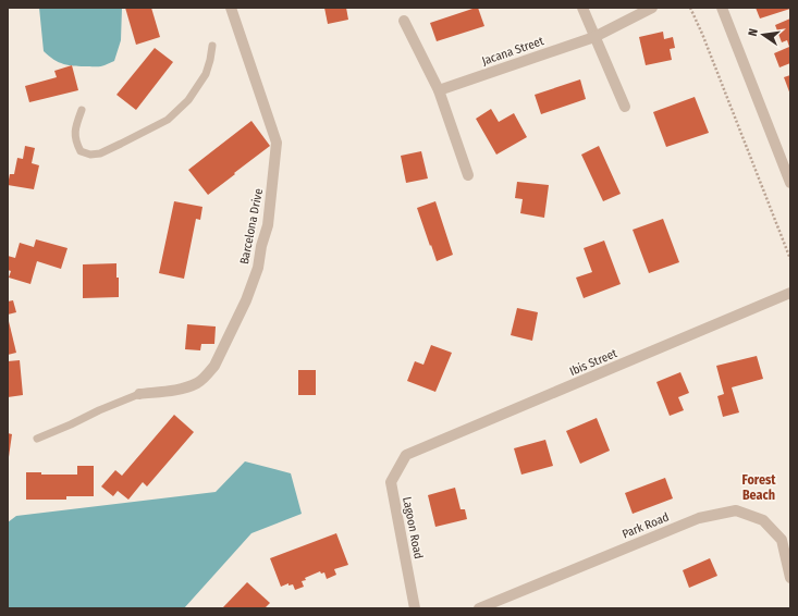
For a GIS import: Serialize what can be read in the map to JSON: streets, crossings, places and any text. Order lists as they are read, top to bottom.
{
  "streets": {
    "street": [
      "Jacana Street",
      "Barcelona Drive",
      "Ibis Street",
      "Park Road",
      "Lagoon Road"
    ]
  },
  "crossings": [
    ["Ibis Street", "Lagoon Road"]
  ],
  "districts": ["Forest Beach"],
  "north": "left"
}
